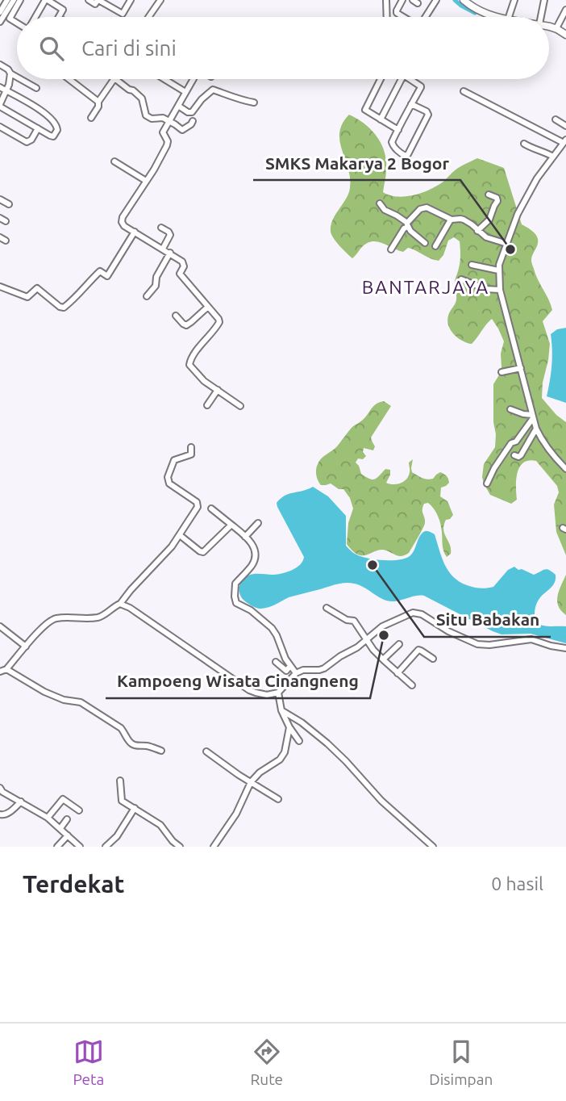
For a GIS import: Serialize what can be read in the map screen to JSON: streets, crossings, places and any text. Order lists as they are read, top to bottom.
{
  "districts": ["BANTARJAYA"],
  "places": ["SMKS Makarya 2 Bogor", "Situ Babakan", "Kampoeng Wisata Cinangneng"],
  "page": {
    "search": "Cari di sini",
    "heading": ["Terdekat", "0 hasil"],
    "nav": ["Peta", "Rute", "Disimpan"]
  }
}
